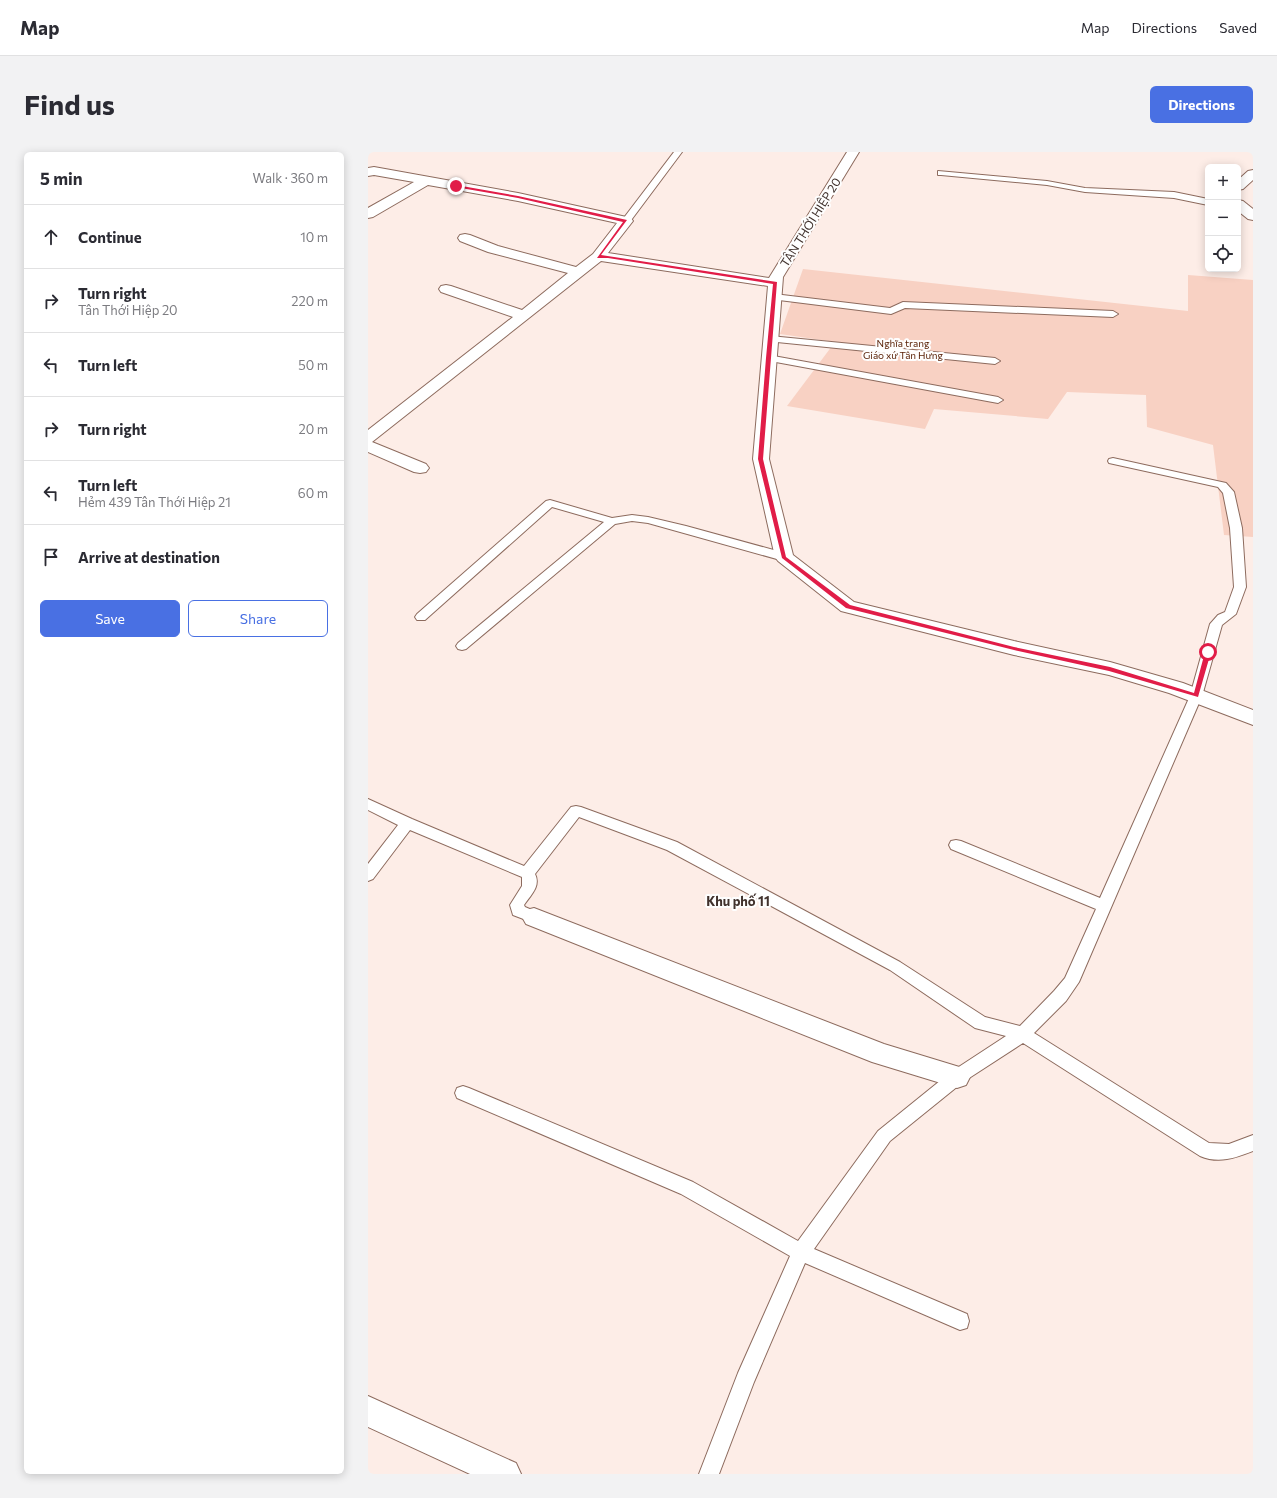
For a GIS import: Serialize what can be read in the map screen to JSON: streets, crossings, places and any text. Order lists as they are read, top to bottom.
{
  "streets": {
    "street": ["TÂN THỚI HIỆP 20"]
  },
  "districts": ["Khu phố 11"],
  "parks": ["Nghĩa trang Giáo xứ Tân Hưng"],
  "page": {
    "header": "Map",
    "nav": ["Map", "Directions", "Saved"],
    "buttons": [
      "Directions",
      ["Save", "Share"]
    ],
    "title": "Find us",
    "heading": ["5 min", "Walk · 360 m"],
    "map_buttons": ["+", "−"],
    "list": [
      ["Continue", "10 m"],
      ["Turn right", "Tân Thới Hiệp 20", "220 m"],
      ["Turn left", "50 m"],
      ["Turn right", "20 m"],
      ["Turn left", "Hẻm 439 Tân Thới Hiệp 21", "60 m"],
      "Arrive at destination"
    ]
  }
}
